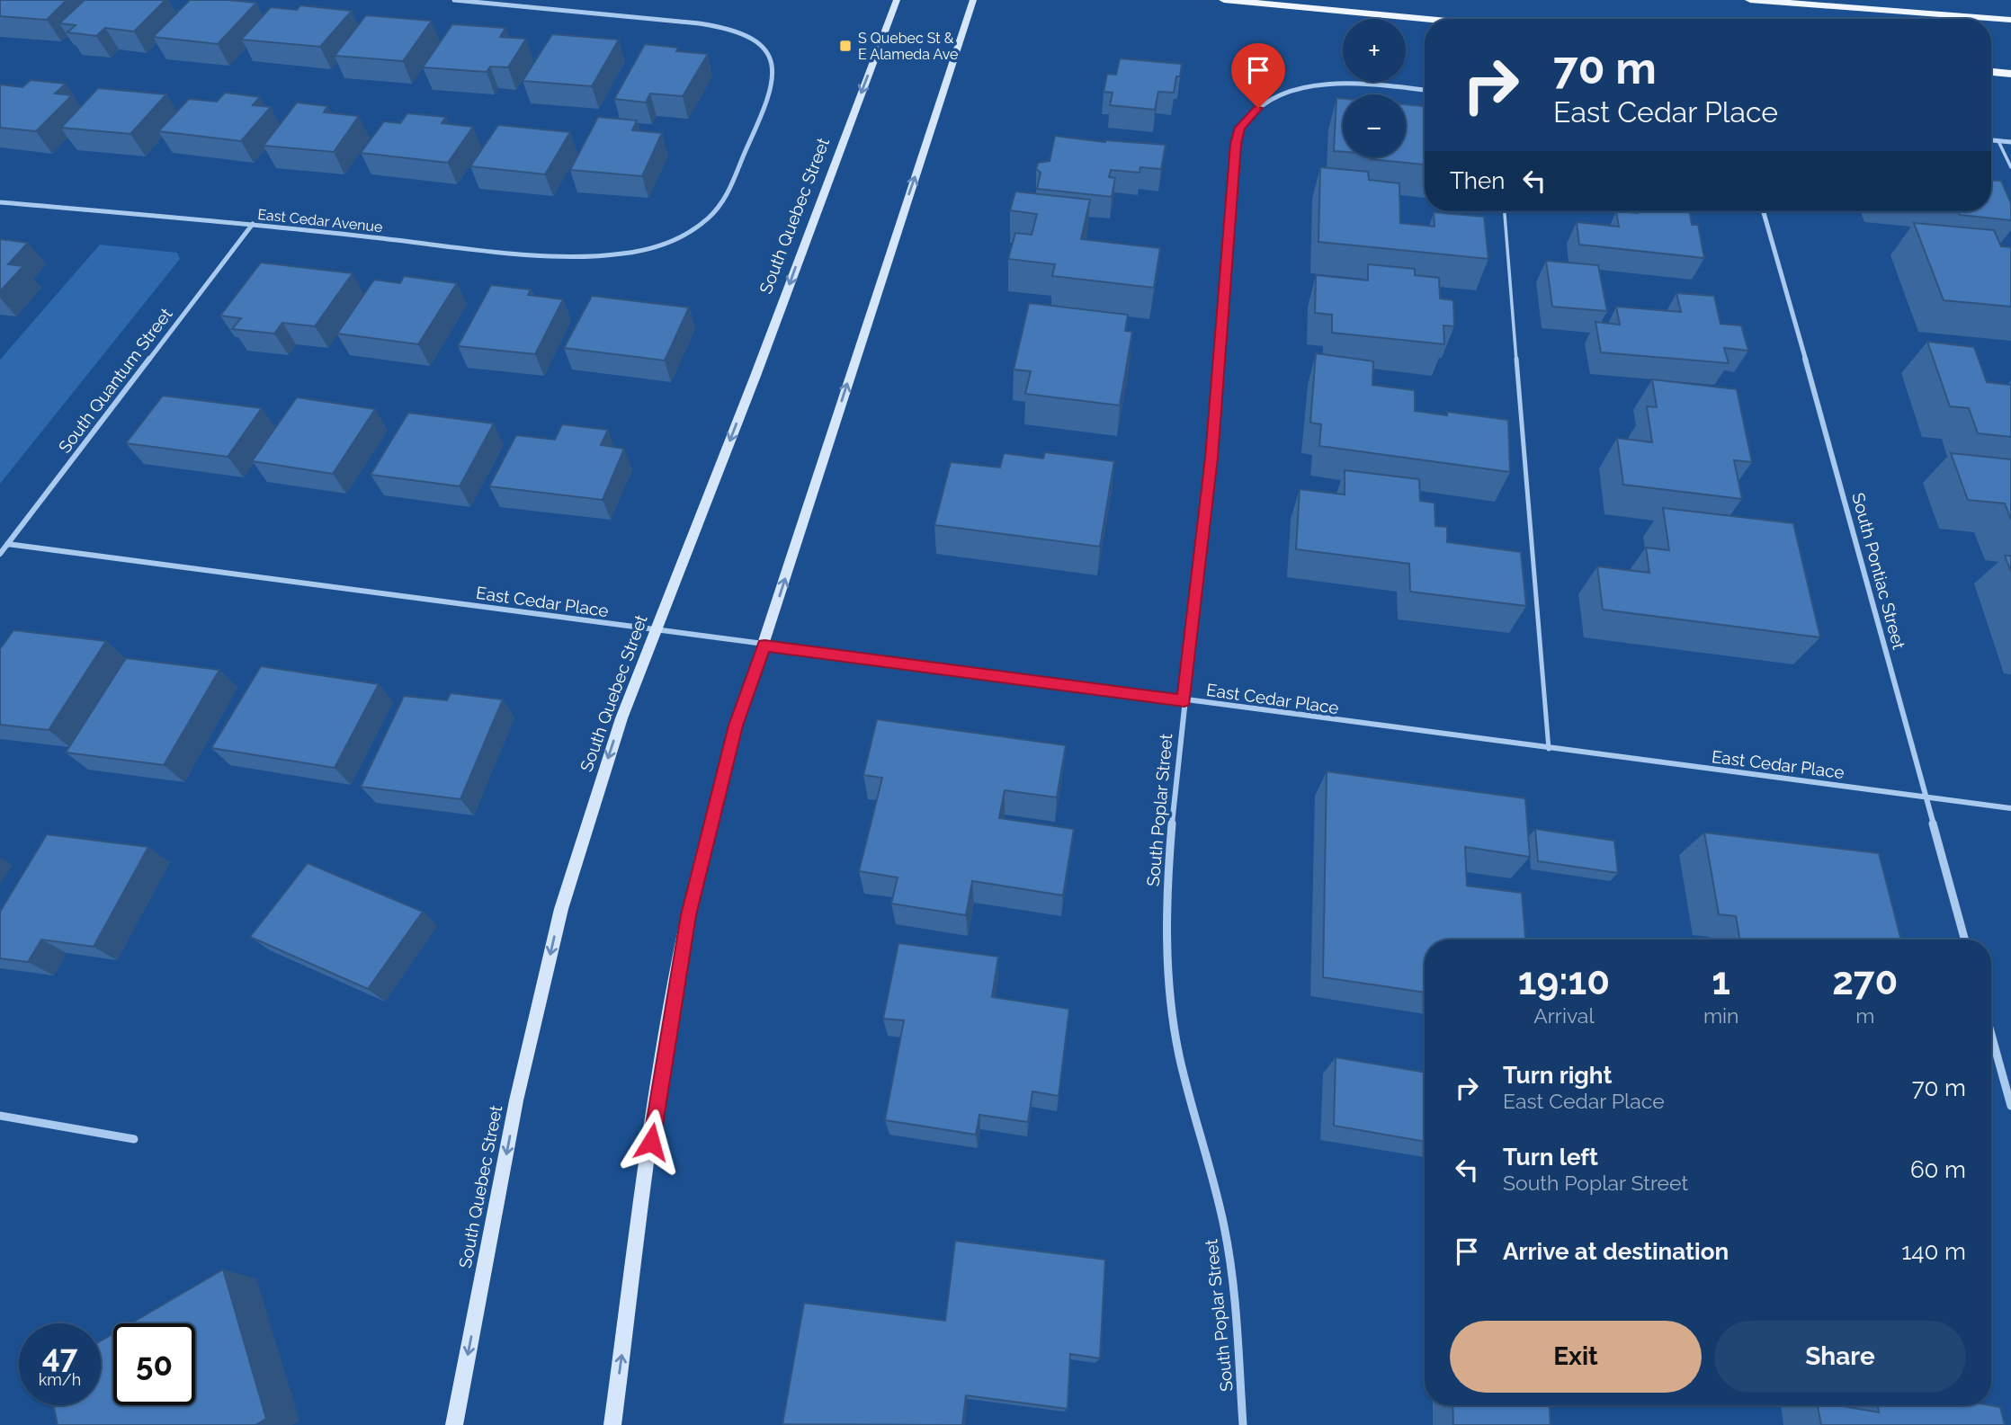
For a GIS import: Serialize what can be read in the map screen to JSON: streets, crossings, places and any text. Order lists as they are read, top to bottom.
{
  "streets": {
    "main road": ["South Quebec Street"],
    "street": [
      "East Cedar Avenue",
      "South Quantum Street",
      "South Pontiac Street",
      "East Cedar Place",
      "South Poplar Street"
    ]
  },
  "crossings": [
    ["South Quebec Street", "East Cedar Place"],
    ["East Cedar Avenue", "South Quantum Street"],
    ["South Quantum Street", "East Cedar Place"],
    ["South Pontiac Street", "East Cedar Place"],
    ["East Cedar Place", "South Poplar Street"]
  ],
  "places": {
    "transit": ["S Quebec St & E Alameda Ave"]
  },
  "page": {
    "map_buttons": ["+", "−"],
    "turn": ["70 m", "East Cedar Place"],
    "then": "Then",
    "eta": [
      "19:10",
      "Arrival",
      "1",
      "min",
      "270",
      "m"
    ],
    "list": [
      {
        "name": "Turn right",
        "note": "East Cedar Place",
        "value": "70 m"
      },
      {
        "name": "Turn left",
        "note": "South Poplar Street",
        "value": "60 m"
      },
      {
        "name": "Arrive at destination",
        "value": "140 m"
      }
    ],
    "buttons": ["Exit", "Share"],
    "speed": "47 km/h",
    "limit": "50"
  }
}
